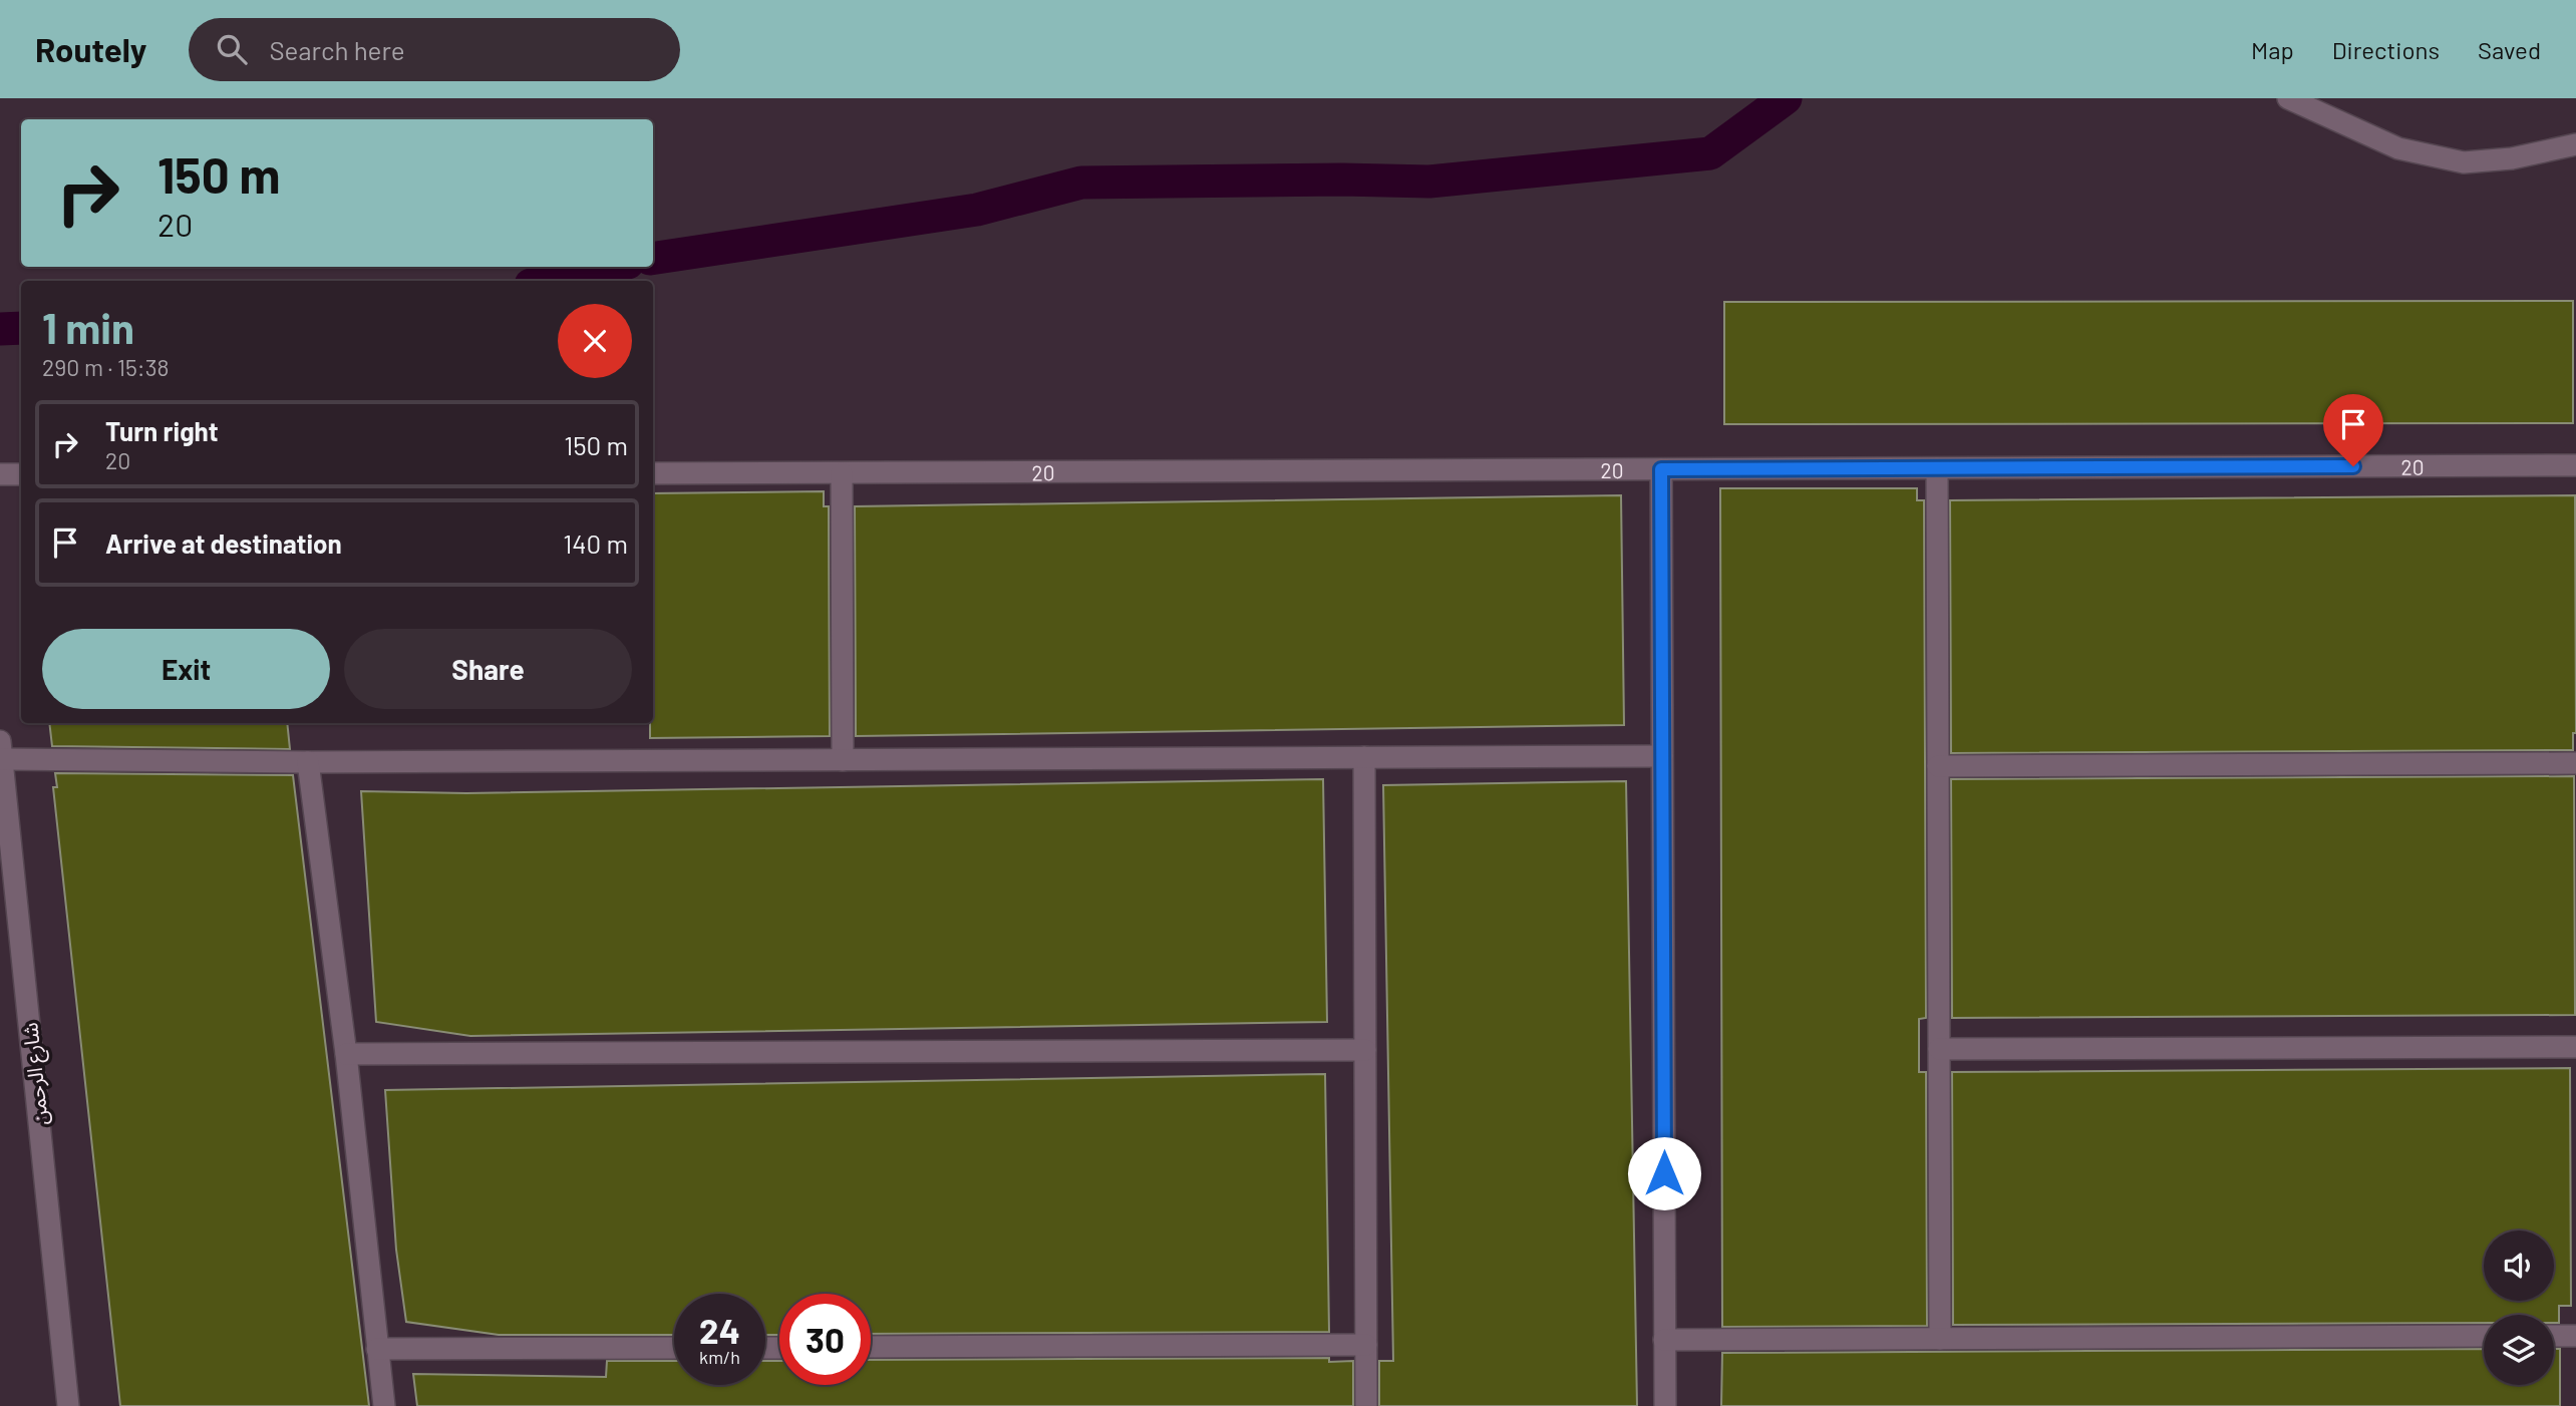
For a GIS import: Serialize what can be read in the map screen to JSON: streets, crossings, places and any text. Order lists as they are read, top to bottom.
{
  "streets": {
    "street": ["20", "شارع الرحمن"]
  },
  "page": {
    "header": "Routely",
    "search": "Search here",
    "nav": ["Map", "Directions", "Saved"],
    "turn": ["150 m", "20"],
    "heading": ["1 min", "290 m · 15:38"],
    "list": [
      {
        "name": "Turn right",
        "note": "20",
        "value": "150 m"
      },
      {
        "name": "Arrive at destination",
        "value": "140 m"
      }
    ],
    "buttons": ["Exit", "Share"],
    "speed": "24 km/h",
    "limit": "30"
  }
}
